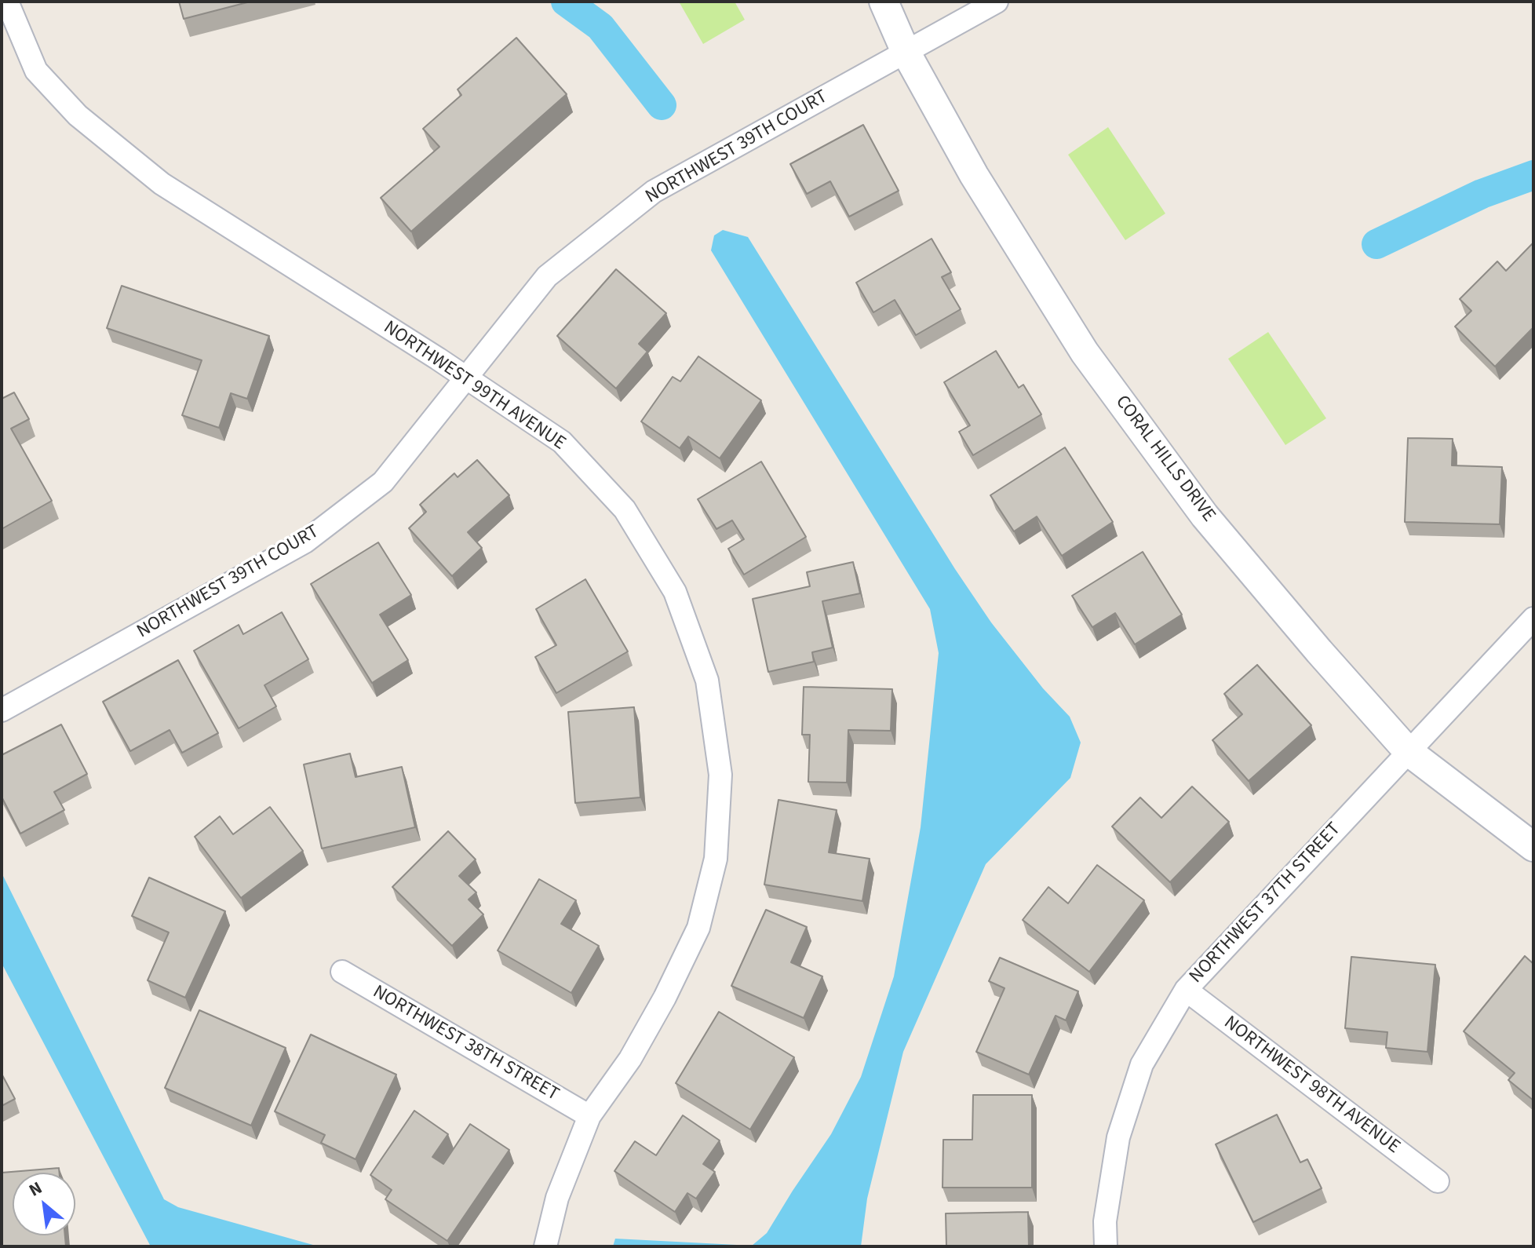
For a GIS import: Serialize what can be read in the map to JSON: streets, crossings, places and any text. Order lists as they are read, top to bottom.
{
  "streets": {
    "street": [
      "NORTHWEST 39TH COURT",
      "NORTHWEST 99TH AVENUE",
      "CORAL HILLS DRIVE",
      "NORTHWEST 37TH STREET",
      "NORTHWEST 38TH STREET",
      "NORTHWEST 98TH AVENUE"
    ]
  },
  "crossings": [
    ["NORTHWEST 39TH COURT", "NORTHWEST 99TH AVENUE"],
    ["NORTHWEST 39TH COURT", "CORAL HILLS DRIVE"],
    ["NORTHWEST 99TH AVENUE", "NORTHWEST 38TH STREET"],
    ["CORAL HILLS DRIVE", "NORTHWEST 37TH STREET"],
    ["NORTHWEST 37TH STREET", "NORTHWEST 98TH AVENUE"]
  ],
  "north": "top left"
}
